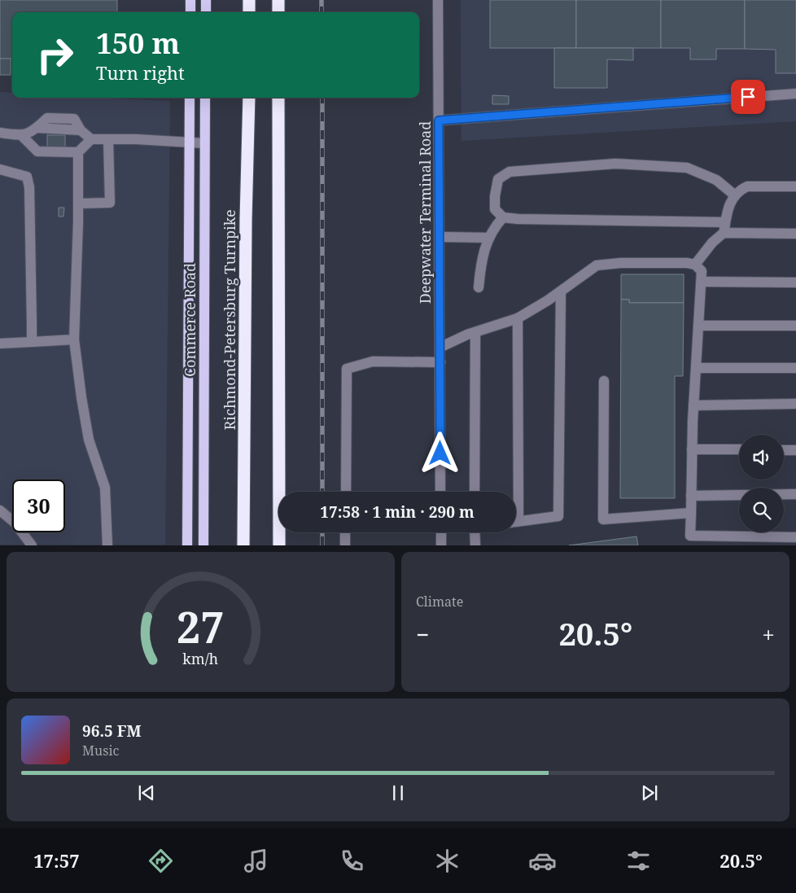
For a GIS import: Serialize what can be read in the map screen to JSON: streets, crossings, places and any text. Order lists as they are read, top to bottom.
{
  "streets": {
    "highway": ["Richmond-Petersburg Turnpike"],
    "main road": ["Commerce Road"],
    "street": ["Deepwater Terminal Road"]
  },
  "page": {
    "turn": ["150 m", "Turn right"],
    "limit": "30",
    "trip": "17:58 · 1 min · 290 m",
    "tile": "Climate",
    "heat": ["−", "20.5°", "+"],
    "song": ["96.5 FM", "Music"],
    "tabs": ["17:57", "20.5°"],
    "gauge": ["27", "km/h"]
  }
}
